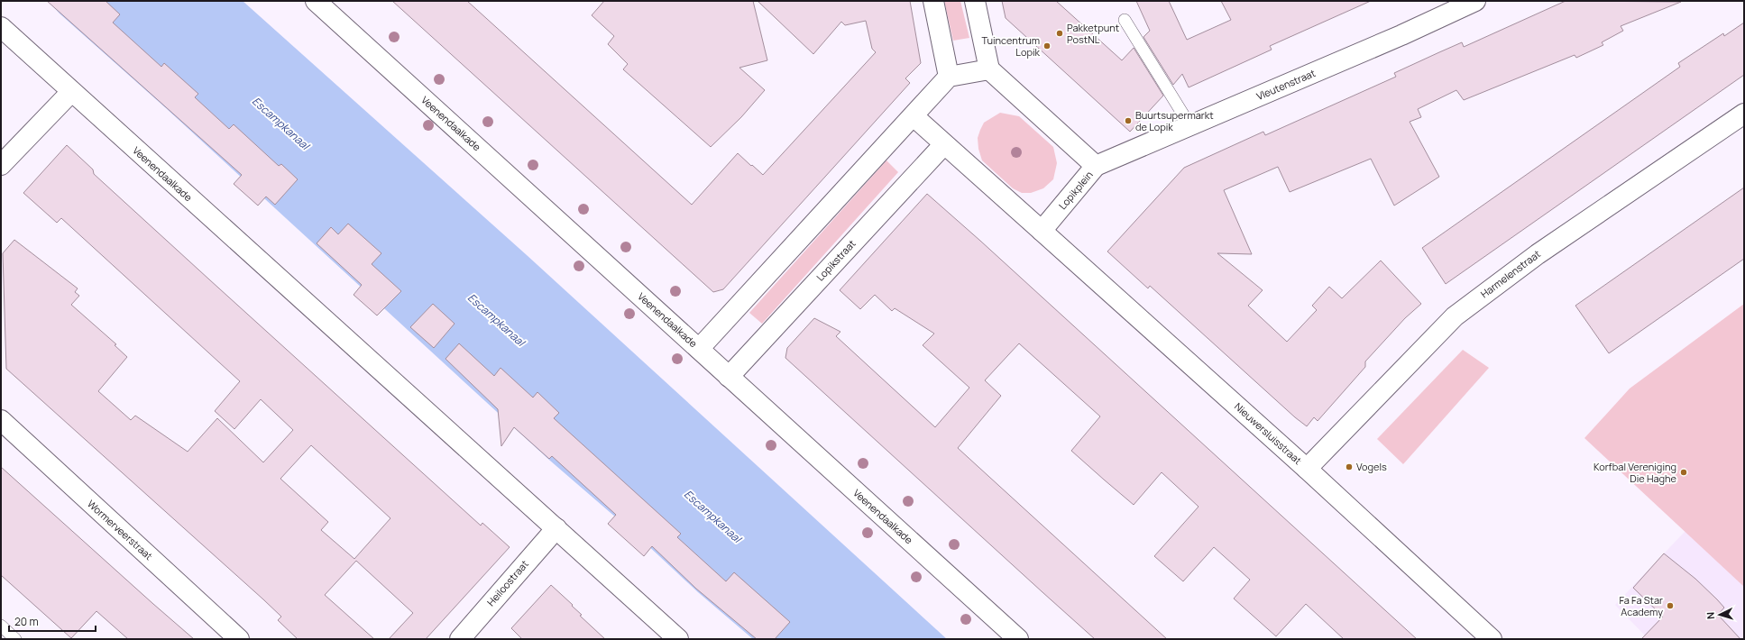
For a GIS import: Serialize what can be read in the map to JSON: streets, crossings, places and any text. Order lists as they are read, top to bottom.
{
  "streets": {
    "street": [
      "Vleutenstraat",
      "Veenendaalkade",
      "Lopikplein",
      "Lopikstraat",
      "Harmelenstraat",
      "Nieuwersluisstraat",
      "Wormerveerstraat",
      "Heiloostraat"
    ]
  },
  "crossings": [
    ["Vleutenstraat", "Lopikplein"],
    ["Veenendaalkade", "Lopikstraat"],
    ["Veenendaalkade", "Heiloostraat"],
    ["Lopikplein", "Nieuwersluisstraat"],
    ["Harmelenstraat", "Nieuwersluisstraat"]
  ],
  "water": ["Escampkanaal"],
  "places": [
    "Pakketpunt PostNL",
    "Tuincentrum Lopik",
    "Buurtsupermarkt de Lopik",
    "Vogels",
    "Korfbal Vereniging Die Haghe",
    "Fa Fa Star Academy"
  ],
  "scale_bar": "20 m",
  "north": "left"
}
